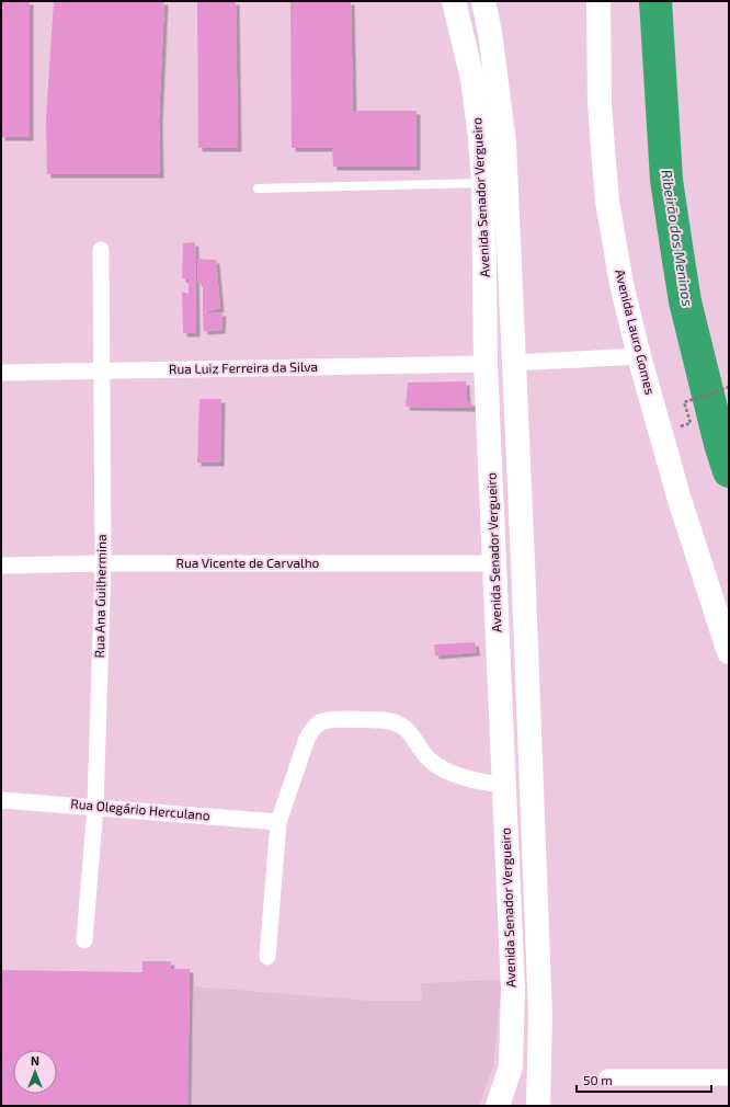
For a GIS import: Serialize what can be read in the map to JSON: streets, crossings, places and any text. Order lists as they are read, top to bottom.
{
  "streets": {
    "main road": ["Avenida Senador Vergueiro", "Avenida Lauro Gomes"],
    "street": [
      "Rua Luiz Ferreira da Silva",
      "Rua Vicente de Carvalho",
      "Rua Ana Guilhermina",
      "Rua Olegário Herculano"
    ]
  },
  "crossings": [
    ["Avenida Senador Vergueiro", "Rua Luiz Ferreira da Silva"],
    ["Avenida Senador Vergueiro", "Rua Vicente de Carvalho"],
    ["Rua Luiz Ferreira da Silva", "Rua Ana Guilhermina"],
    ["Rua Vicente de Carvalho", "Rua Ana Guilhermina"],
    ["Rua Ana Guilhermina", "Rua Olegário Herculano"]
  ],
  "water": ["Ribeirão dos Meninos"],
  "scale_bar": "50 m",
  "north": "top"
}
